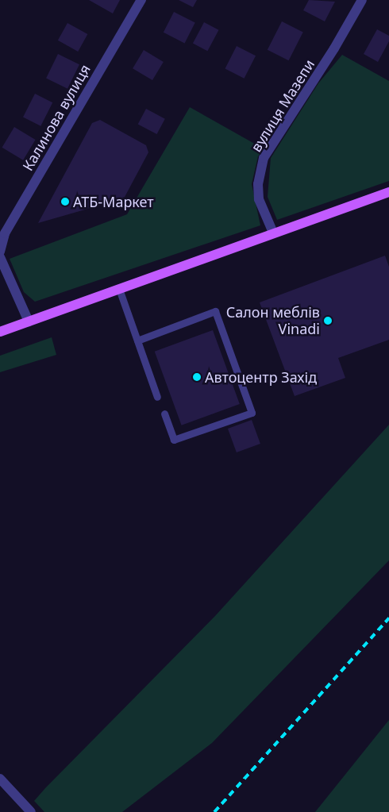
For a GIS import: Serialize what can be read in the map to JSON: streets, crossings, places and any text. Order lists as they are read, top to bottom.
{
  "streets": {
    "street": ["вулиця Мазепи", "Калинова вулиця"]
  },
  "places": ["АТБ-Маркет", "Салон меблів Vinadi", "Автоцентр Захід"]
}
